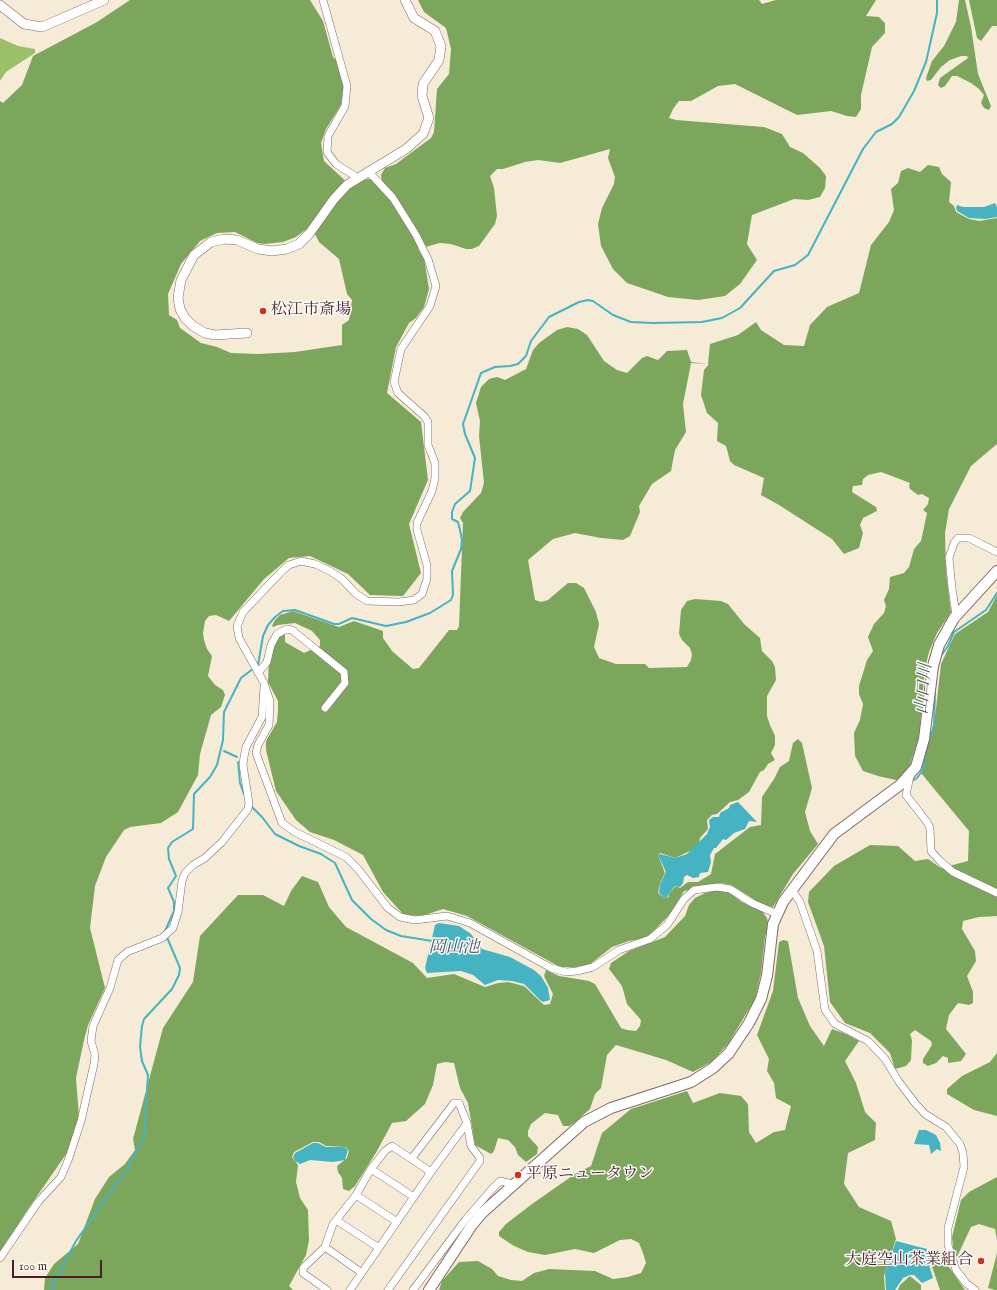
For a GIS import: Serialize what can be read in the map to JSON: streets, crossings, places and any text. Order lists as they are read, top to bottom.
{
  "water": ["山口川", "岡山池"],
  "places": ["松江市斎場", "平原ニュータウン", "大庭空山茶業組合"],
  "scale_bar": "100 m"
}
